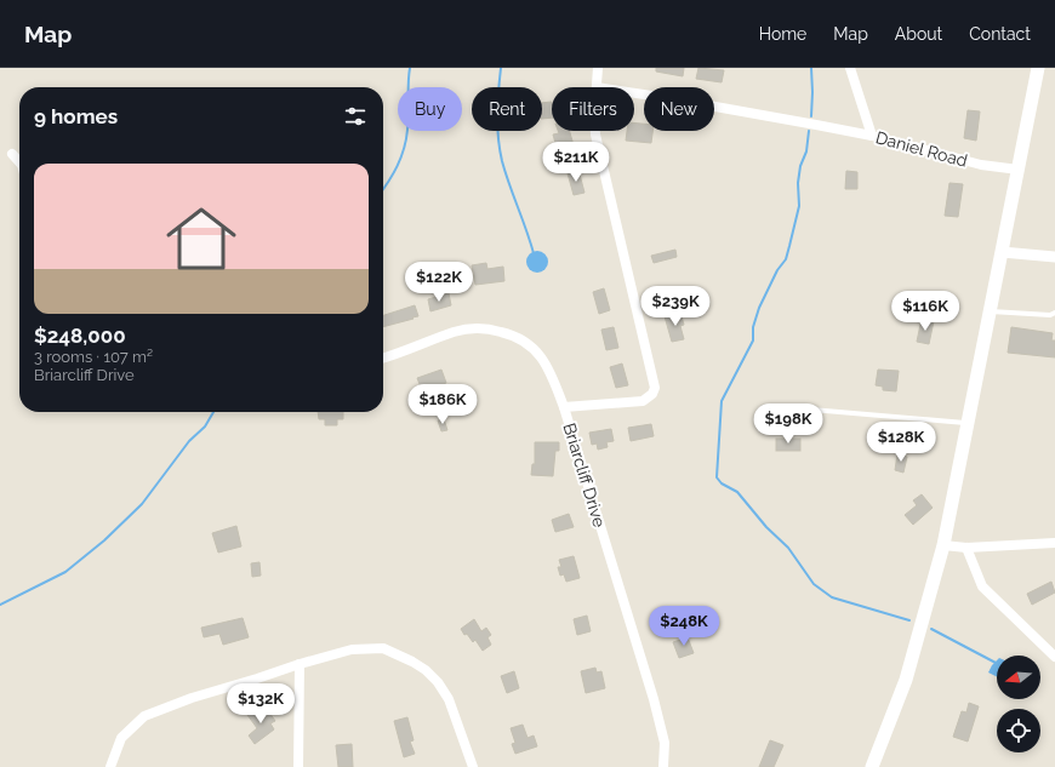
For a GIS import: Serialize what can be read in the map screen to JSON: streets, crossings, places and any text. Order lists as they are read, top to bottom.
{
  "streets": {
    "street": ["Daniel Road", "Briarcliff Drive"]
  },
  "north": "left",
  "page": {
    "header": "Map",
    "nav": [
      "Home",
      "Map",
      "About",
      "Contact"
    ],
    "chip": [
      "Buy",
      "Rent",
      "Filters",
      "New"
    ],
    "heading": "9 homes",
    "price": [
      "$211K",
      "$122K",
      "$239K",
      "$116K",
      "$186K",
      "$198K",
      "$128K",
      "$248K",
      "$132K"
    ],
    "list": [
      {
        "name": "$248,000",
        "note": "3 rooms · 107 m² · Briarcliff Drive"
      }
    ]
  }
}
